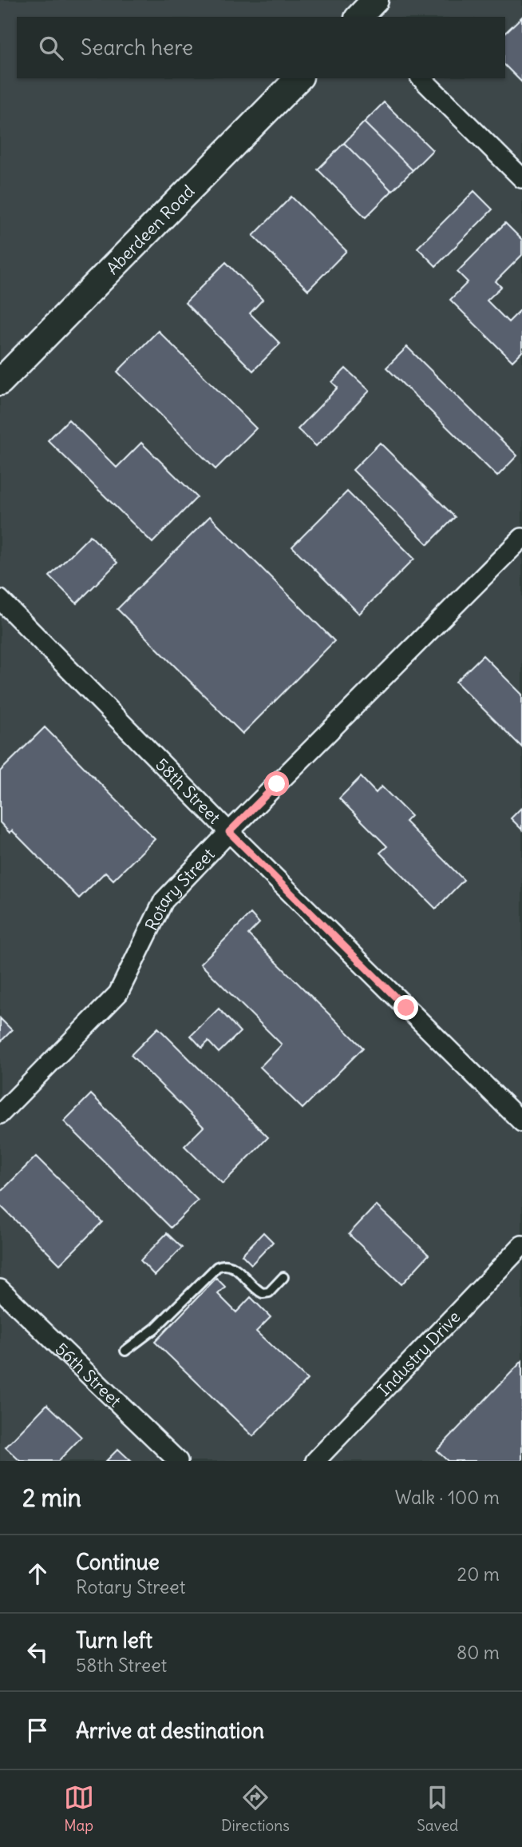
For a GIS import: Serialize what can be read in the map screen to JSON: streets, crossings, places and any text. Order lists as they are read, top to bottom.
{
  "streets": {
    "main road": ["Aberdeen Road"],
    "street": [
      "58th Street",
      "Rotary Street",
      "Industry Drive",
      "56th Street"
    ]
  },
  "crossings": [
    ["58th Street", "Rotary Street"]
  ],
  "page": {
    "search": "Search here",
    "heading": ["2 min", "Walk · 100 m"],
    "list": [
      ["Continue", "Rotary Street", "20 m"],
      ["Turn left", "58th Street", "80 m"],
      "Arrive at destination"
    ],
    "nav": ["Map", "Directions", "Saved"]
  }
}
